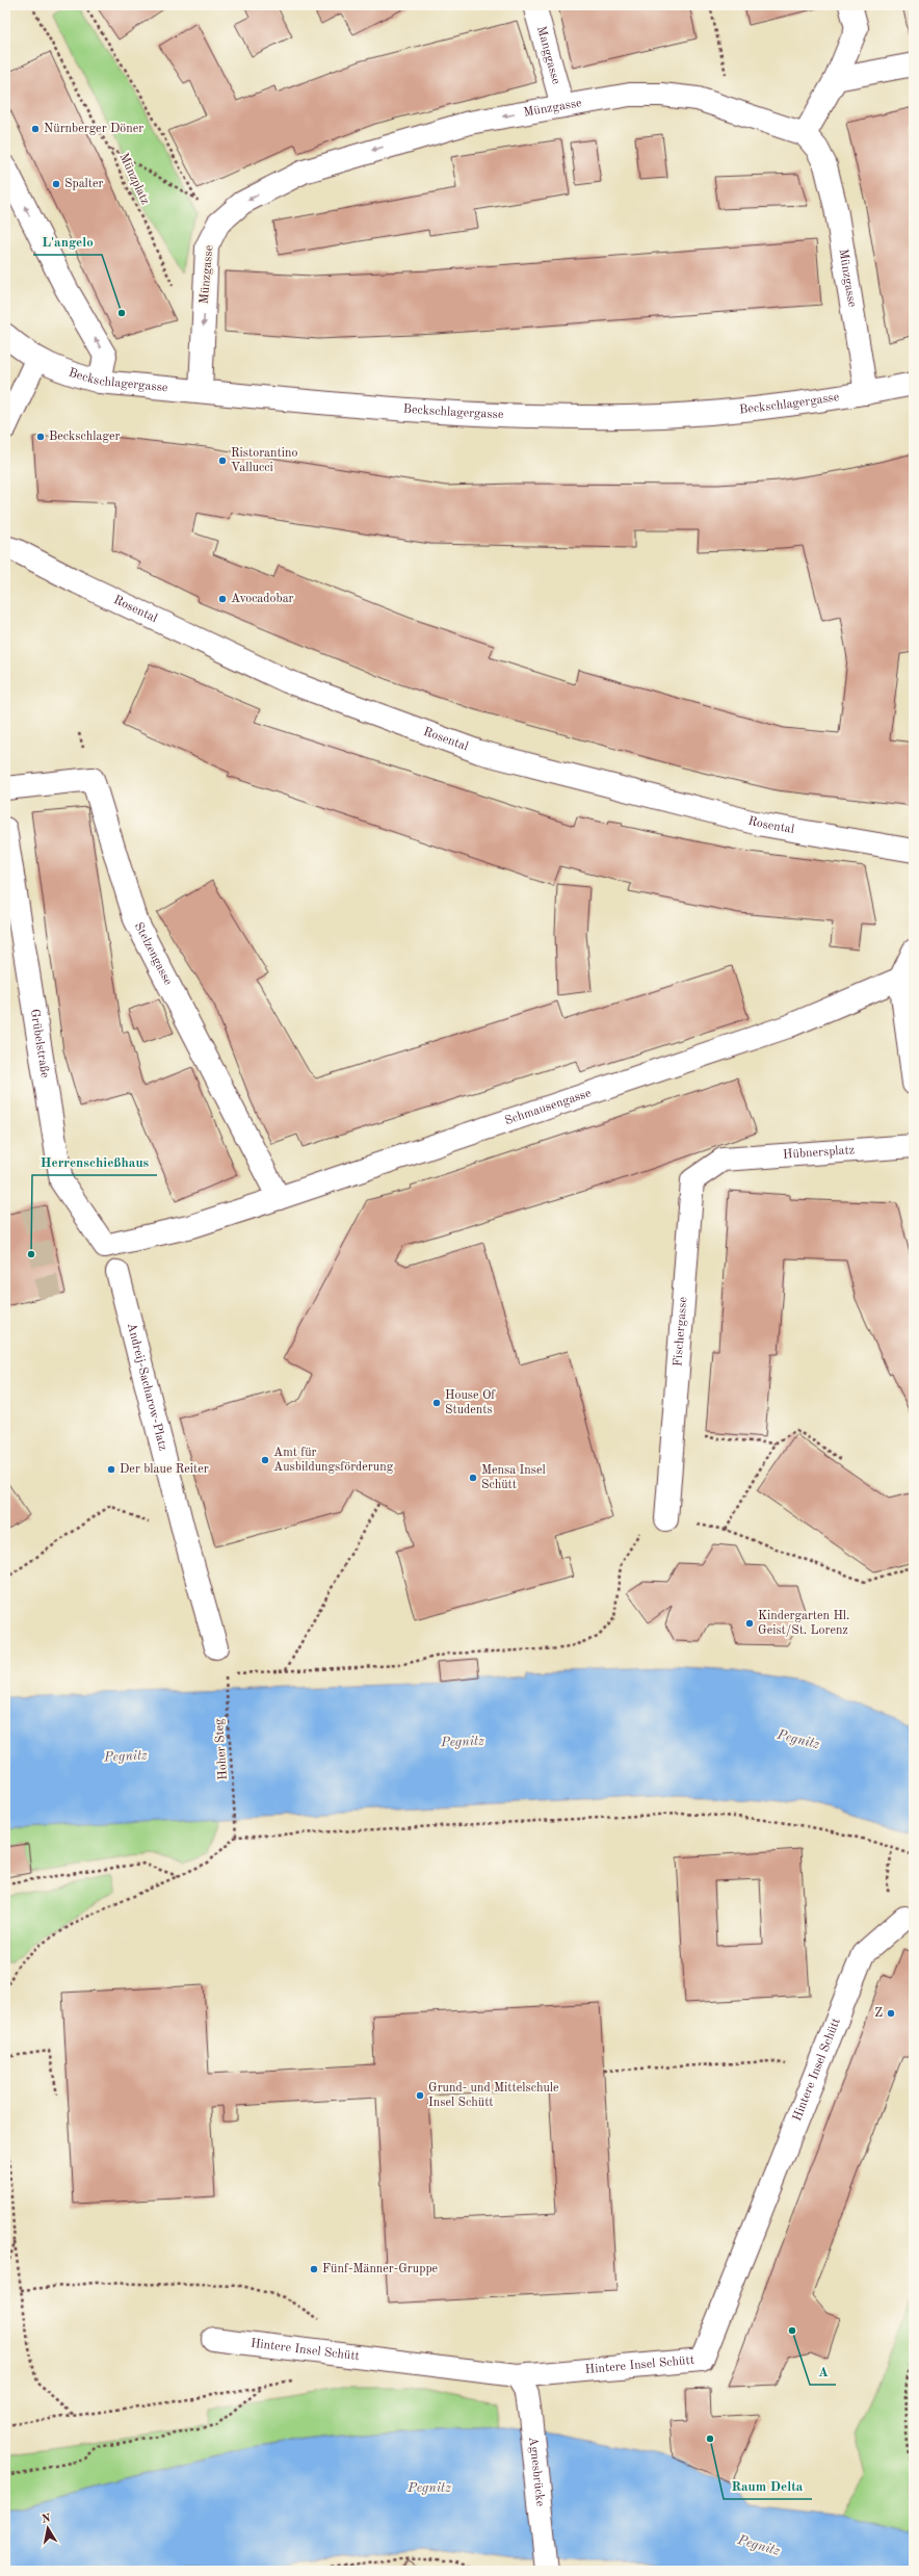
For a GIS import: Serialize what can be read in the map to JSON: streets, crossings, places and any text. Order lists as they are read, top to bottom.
{
  "streets": {
    "street": [
      "Manggasse",
      "Münzgasse",
      "Beckschlagergasse",
      "Rosental",
      "Stelzengasse",
      "Grübelstraße",
      "Schmausengasse",
      "Hübnersplatz",
      "Fischergasse",
      "Andreij-Sacharow-Platz",
      "Hintere Insel Schütt",
      "Agnesbrücke"
    ],
    "path": ["Münzplatz", "Hoher Steg"]
  },
  "crossings": [
    ["Manggasse", "Münzgasse"],
    ["Münzgasse", "Münzplatz"],
    ["Münzgasse", "Beckschlagergasse"],
    ["Stelzengasse", "Schmausengasse"],
    ["Grübelstraße", "Schmausengasse"],
    ["Hübnersplatz", "Fischergasse"],
    ["Hintere Insel Schütt", "Agnesbrücke"]
  ],
  "one_way": ["Münzgasse"],
  "water": ["Pegnitz"],
  "places": [
    "Nürnberger Döner",
    "Spalter",
    "L'angelo",
    "Beckschlager",
    "Ristorantino Vallucci",
    "Avocadobar",
    "Herrenschießhaus",
    "House Of Students",
    "Amt für Ausbildungsförderung",
    "Der blaue Reiter",
    "Mensa Insel Schütt",
    "Kindergarten Hl. Geist/St. Lorenz",
    "Z",
    "Grund- und Mittelschule Insel Schütt",
    "Fünf-Männer-Gruppe",
    "A",
    "Raum Delta"
  ],
  "north": "top"
}
